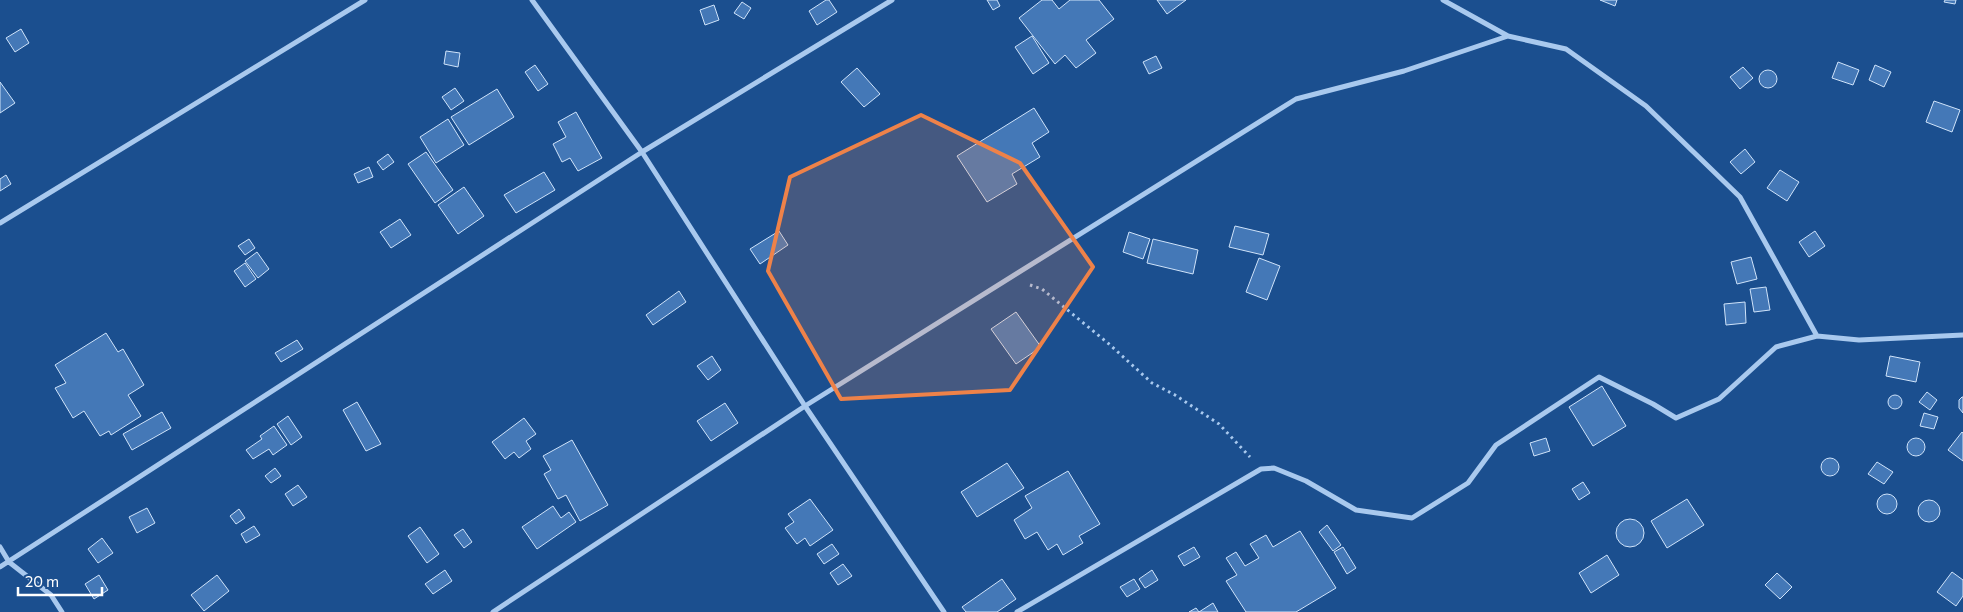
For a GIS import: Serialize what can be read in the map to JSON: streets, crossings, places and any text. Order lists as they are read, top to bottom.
{
  "scale_bar": "20 m"
}
